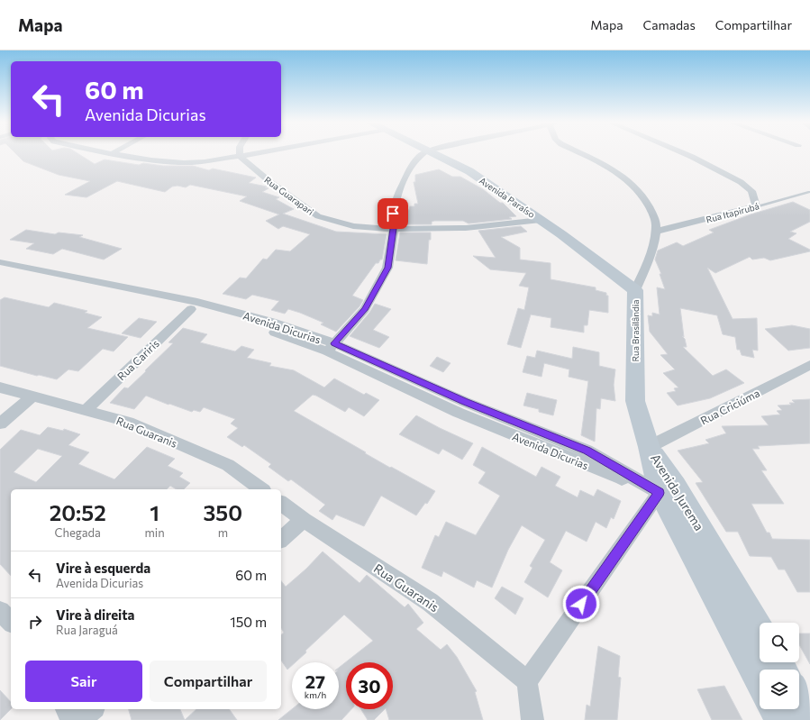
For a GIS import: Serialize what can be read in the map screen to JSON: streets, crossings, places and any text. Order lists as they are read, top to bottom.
{
  "streets": {
    "main road": ["Avenida Paraíso", "Rua Brasilândia", "Avenida Jurema"],
    "street": [
      "Rua Guarapari",
      "Rua Itapirubá",
      "Avenida Dicurias",
      "Rua Cariris",
      "Rua Criciúma",
      "Rua Guaranis"
    ]
  },
  "crossings": [
    ["Rua Guarapari", "Avenida Paraíso"],
    ["Avenida Paraíso", "Rua Brasilândia"],
    ["Rua Itapirubá", "Rua Brasilândia"],
    ["Avenida Dicurias", "Rua Cariris"],
    ["Avenida Dicurias", "Avenida Jurema"],
    ["Rua Brasilândia", "Rua Criciúma"],
    ["Rua Brasilândia", "Avenida Jurema"],
    ["Rua Cariris", "Rua Guaranis"],
    ["Rua Criciúma", "Avenida Jurema"]
  ],
  "page": {
    "header": "Mapa",
    "nav": ["Mapa", "Camadas", "Compartilhar"],
    "turn": ["60 m", "Avenida Dicurias"],
    "eta": [
      "20:52",
      "Chegada",
      "1",
      "min",
      "350",
      "m"
    ],
    "list": [
      {
        "name": "Vire à esquerda",
        "note": "Avenida Dicurias",
        "value": "60 m"
      },
      {
        "name": "Vire à direita",
        "note": "Rua Jaraguá",
        "value": "150 m"
      }
    ],
    "buttons": ["Sair", "Compartilhar"],
    "speed": "27 km/h",
    "limit": "30"
  }
}
